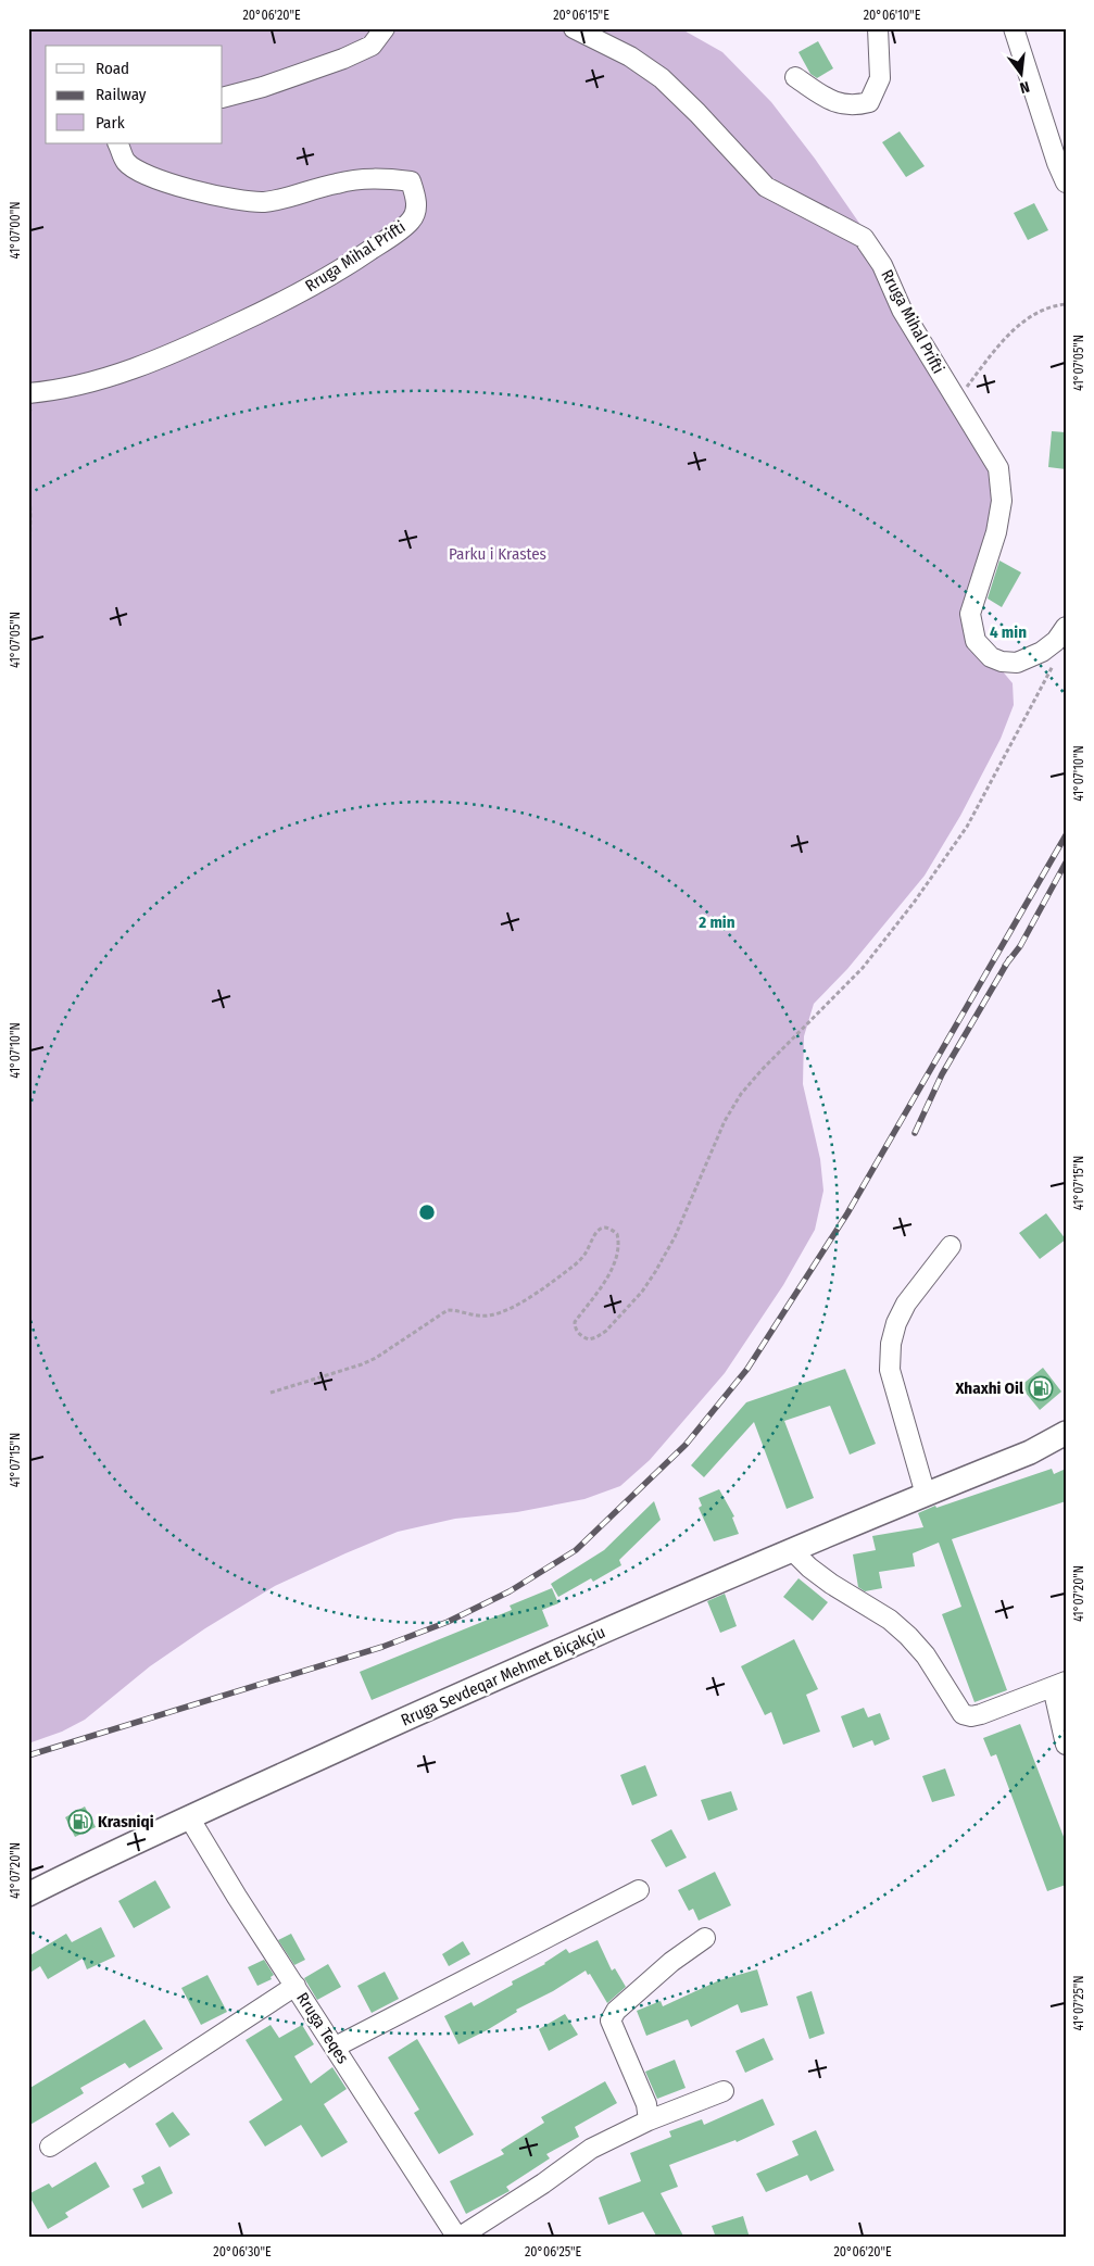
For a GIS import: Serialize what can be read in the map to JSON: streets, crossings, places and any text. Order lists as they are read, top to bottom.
{
  "streets": {
    "main road": ["Rruga Sevdeqar Mehmet Biçakçiu"],
    "street": ["Rruga Mihal Prifti", "Rruga Teqes"]
  },
  "crossings": [
    ["Rruga Sevdeqar Mehmet Biçakçiu", "Rruga Teqes"]
  ],
  "parks": ["Parku i Krastes"],
  "places": {
    "fuel station": ["Xhaxhi Oil", "Krasniqi"]
  },
  "legend": ["Road", "Railway", "Park"],
  "north": "bottom",
  "coordinates": [
    "20°06'20\"E",
    "20°06'15\"E",
    "20°06'10\"E",
    "41°07'00\"N",
    "41°07'05\"N",
    "41°07'10\"N",
    "41°07'15\"N",
    "41°07'20\"N",
    "41°07'25\"N",
    "20°06'30\"E",
    "20°06'25\"E"
  ],
  "rings": ["4 min", "2 min"]
}
